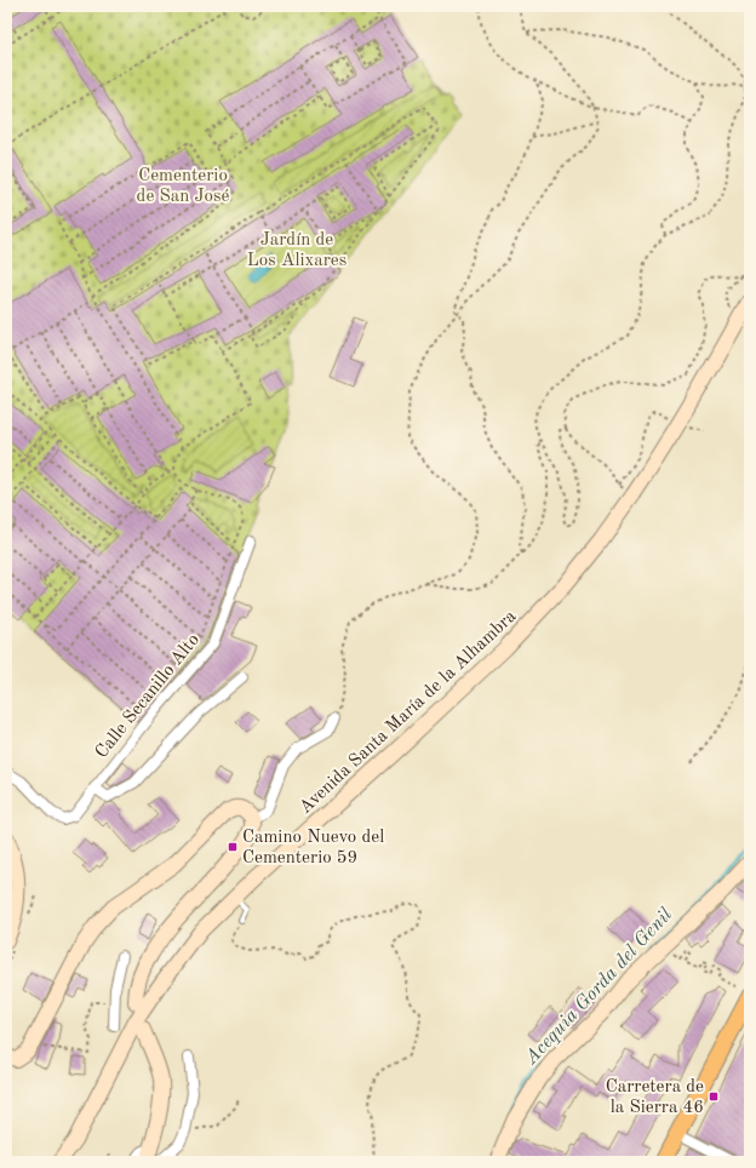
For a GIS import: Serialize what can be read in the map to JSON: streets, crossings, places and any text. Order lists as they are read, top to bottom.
{
  "streets": {
    "street": ["Calle Secanillo Alto", "Avenida Santa María de la Alhambra"]
  },
  "water": ["Acequia Gorda del Genil"],
  "parks": ["Cementerio de San José", "Jardín de Los Alixares"],
  "places": {
    "transit": ["Camino Nuevo del Cementerio 59", "Carretera de la Sierra 46"]
  }
}
